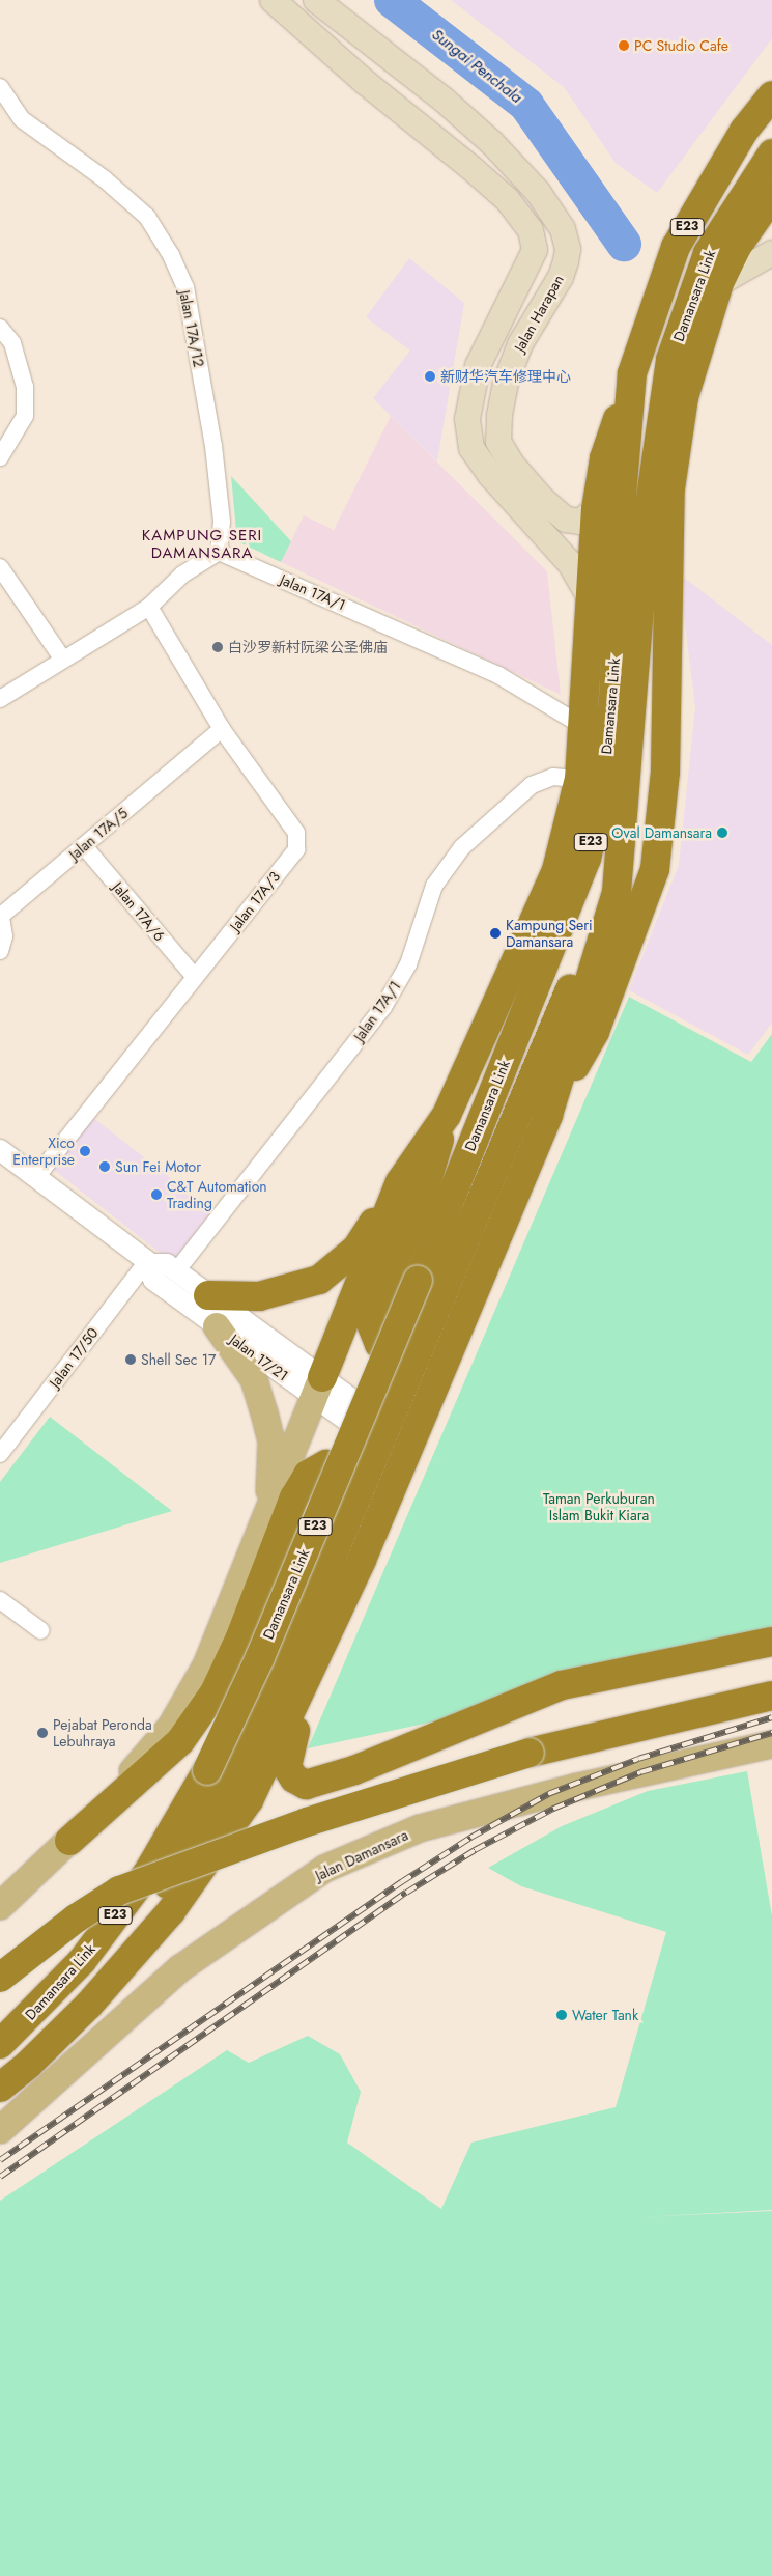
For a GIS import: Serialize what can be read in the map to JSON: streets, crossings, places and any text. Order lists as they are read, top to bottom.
{
  "streets": {
    "highway": ["E23", "Damansara Link"],
    "main road": ["Jalan Harapan", "Jalan Damansara"],
    "street": [
      "Jalan 17A/12",
      "Jalan 17A/1",
      "Jalan 17A/5",
      "Jalan 17A/3",
      "Jalan 17A/6",
      "Jalan 17/50",
      "Jalan 17/21"
    ]
  },
  "crossings": [
    ["Jalan 17A/12", "Jalan 17A/1"],
    ["Jalan 17A/1", "Jalan 17/21"],
    ["Jalan 17A/5", "Jalan 17A/3"],
    ["Jalan 17A/5", "Jalan 17A/6"],
    ["Jalan 17A/3", "Jalan 17A/6"],
    ["Jalan 17A/3", "Jalan 17/21"],
    ["Jalan 17/50", "Jalan 17/21"]
  ],
  "districts": ["KAMPUNG SERI DAMANSARA"],
  "water": ["Sungai Penchala"],
  "parks": ["Taman Perkuburan Islam Bukit Kiara"],
  "places": [
    "PC Studio Cafe",
    "新财华汽车修理中心",
    "白沙罗新村阮梁公圣佛庙",
    "Oval Damansara",
    "Kampung Seri Damansara",
    "Xico Enterprise",
    "Sun Fei Motor",
    "C&T Automation Trading",
    "Shell Sec 17",
    "Pejabat Peronda Lebuhraya",
    "Water Tank"
  ]
}
